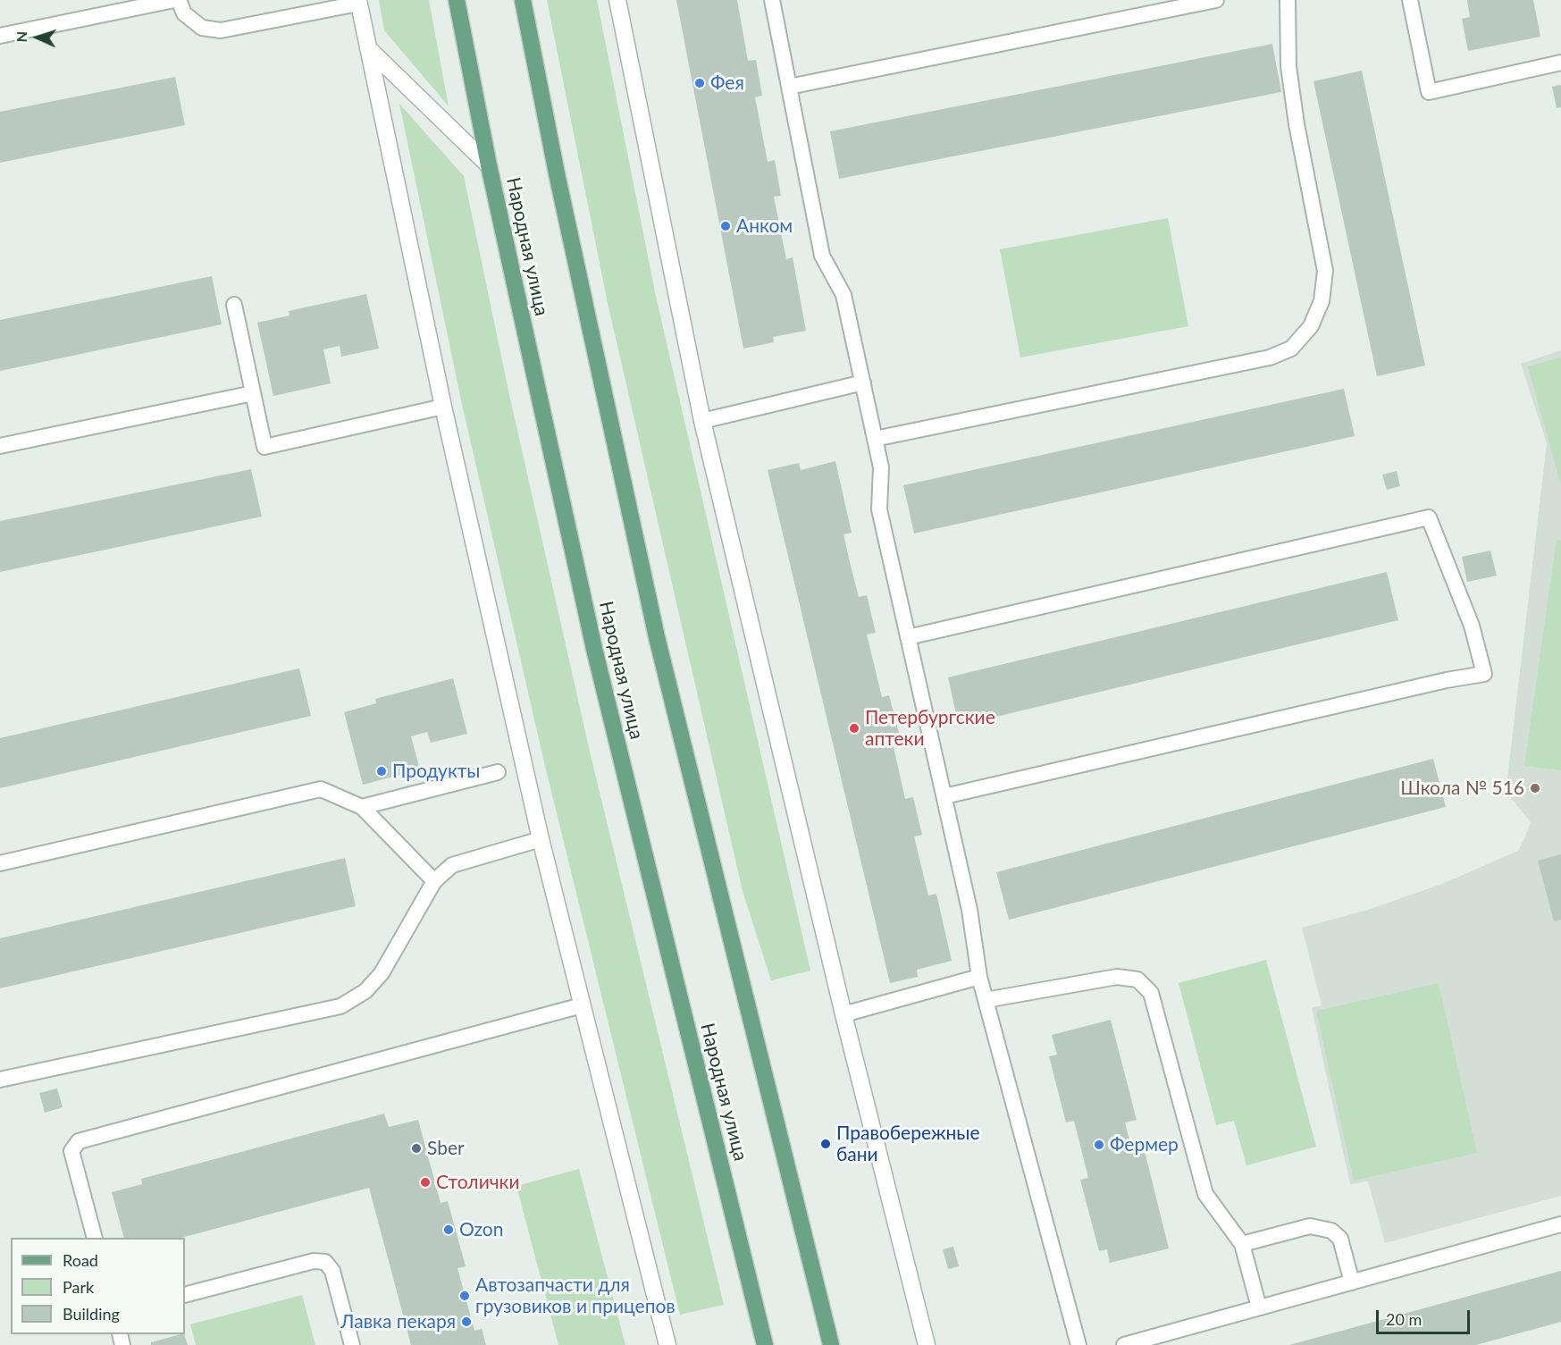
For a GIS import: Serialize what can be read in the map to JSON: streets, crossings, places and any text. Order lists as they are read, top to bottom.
{
  "streets": {
    "main road": ["Народная улица"]
  },
  "places": [
    "Фея",
    "Анком",
    "Петербургские аптеки",
    "Продукты",
    "Школа № 516",
    "Правобережные бани",
    "Фермер",
    "Sber",
    "Столички",
    "Ozon",
    "Автозапчасти для грузовиков и прицепов",
    "Лавка пекаря"
  ],
  "legend": ["Road", "Park", "Building"],
  "scale_bar": "20 m",
  "north": "left"
}
